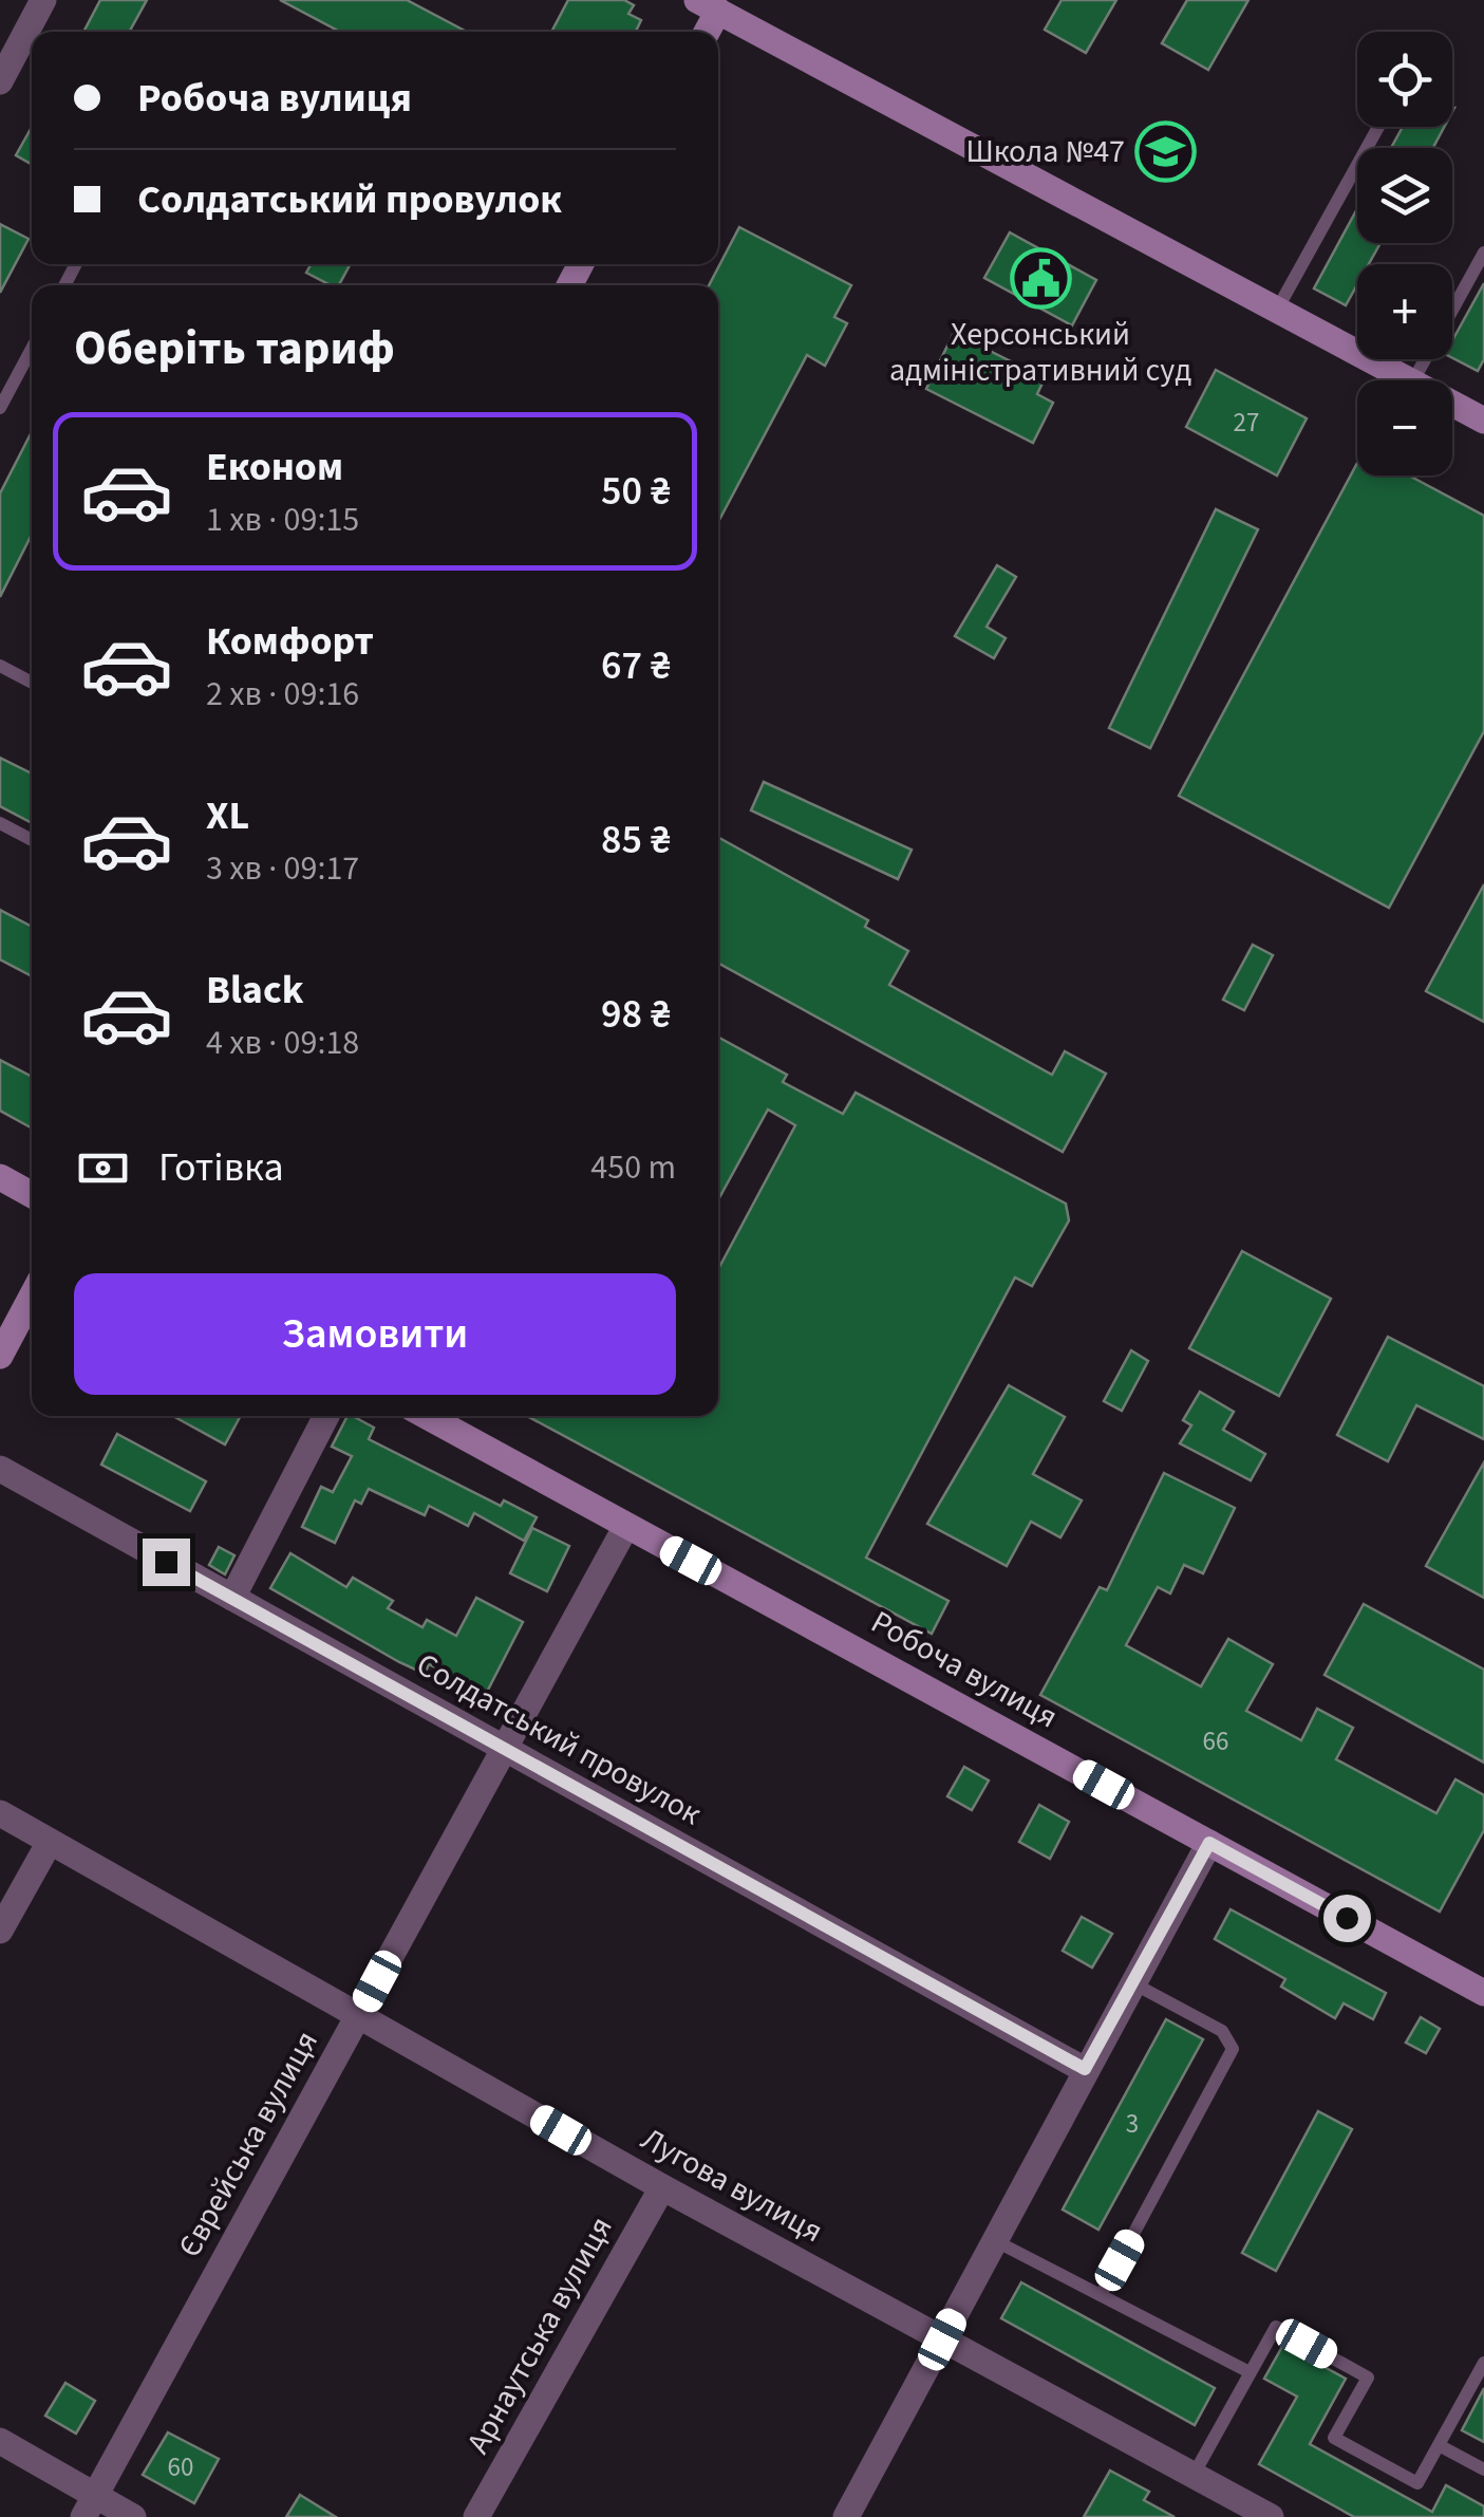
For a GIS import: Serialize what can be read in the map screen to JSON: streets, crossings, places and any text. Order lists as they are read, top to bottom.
{
  "streets": {
    "street": [
      "Робоча вулиця",
      "Солдатський провулок",
      "Єврейська вулиця",
      "Лугова вулиця",
      "Арнаутська вулиця"
    ]
  },
  "crossings": [
    ["Робоча вулиця", "Єврейська вулиця"],
    ["Солдатський провулок", "Єврейська вулиця"],
    ["Єврейська вулиця", "Лугова вулиця"],
    ["Лугова вулиця", "Арнаутська вулиця"]
  ],
  "places": {
    "school or university": ["Школа №47"],
    "public building": ["Херсонський адміністративний суд"]
  },
  "house_numbers": [
    "27",
    "66",
    "3",
    "60"
  ],
  "page": {
    "map_buttons": ["+", "−"],
    "banner": ["Робоча вулиця", "Солдатський провулок"],
    "heading": "Оберіть тариф",
    "list": [
      {
        "name": "Економ",
        "note": "1 хв · 09:15",
        "value": "50 ₴"
      },
      {
        "name": "Комфорт",
        "note": "2 хв · 09:16",
        "value": "67 ₴"
      },
      {
        "name": "XL",
        "note": "3 хв · 09:17",
        "value": "85 ₴"
      },
      {
        "name": "Black",
        "note": "4 хв · 09:18",
        "value": "98 ₴"
      }
    ],
    "pay": ["Готівка", "450 m"],
    "buttons": "Замовити"
  }
}
